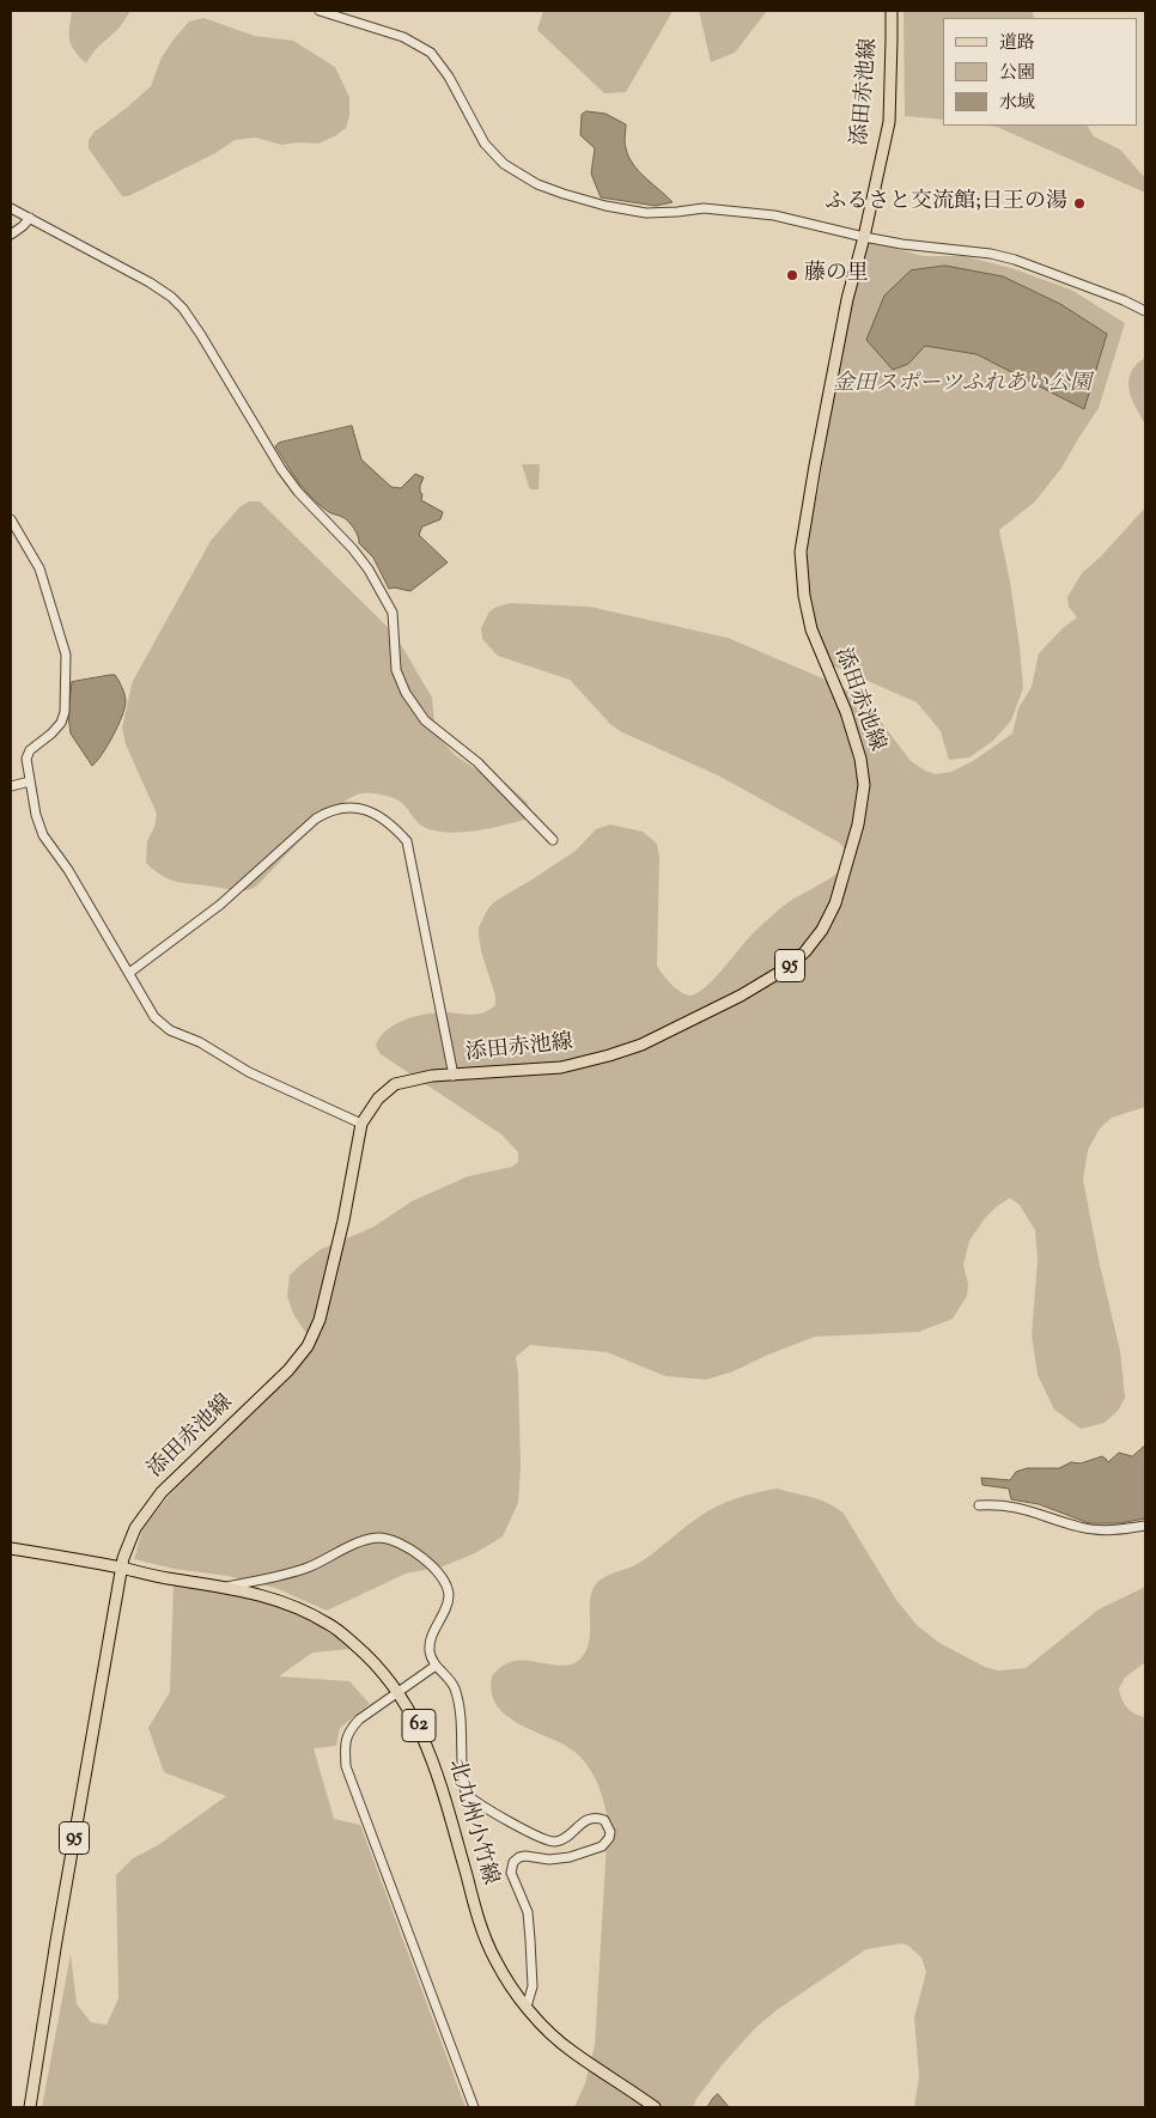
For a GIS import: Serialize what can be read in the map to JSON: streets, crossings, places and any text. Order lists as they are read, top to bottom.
{
  "streets": {
    "main road": [
      "添田赤池線",
      "95",
      "62",
      "北九州小竹線"
    ]
  },
  "crossings": [
    ["添田赤池線", "北九州小竹線"]
  ],
  "parks": ["金田スポーツふれあい公園"],
  "places": ["ふるさと交流館;日王の湯", "藤の里"],
  "legend": ["道路", "公園", "水域"]
}
